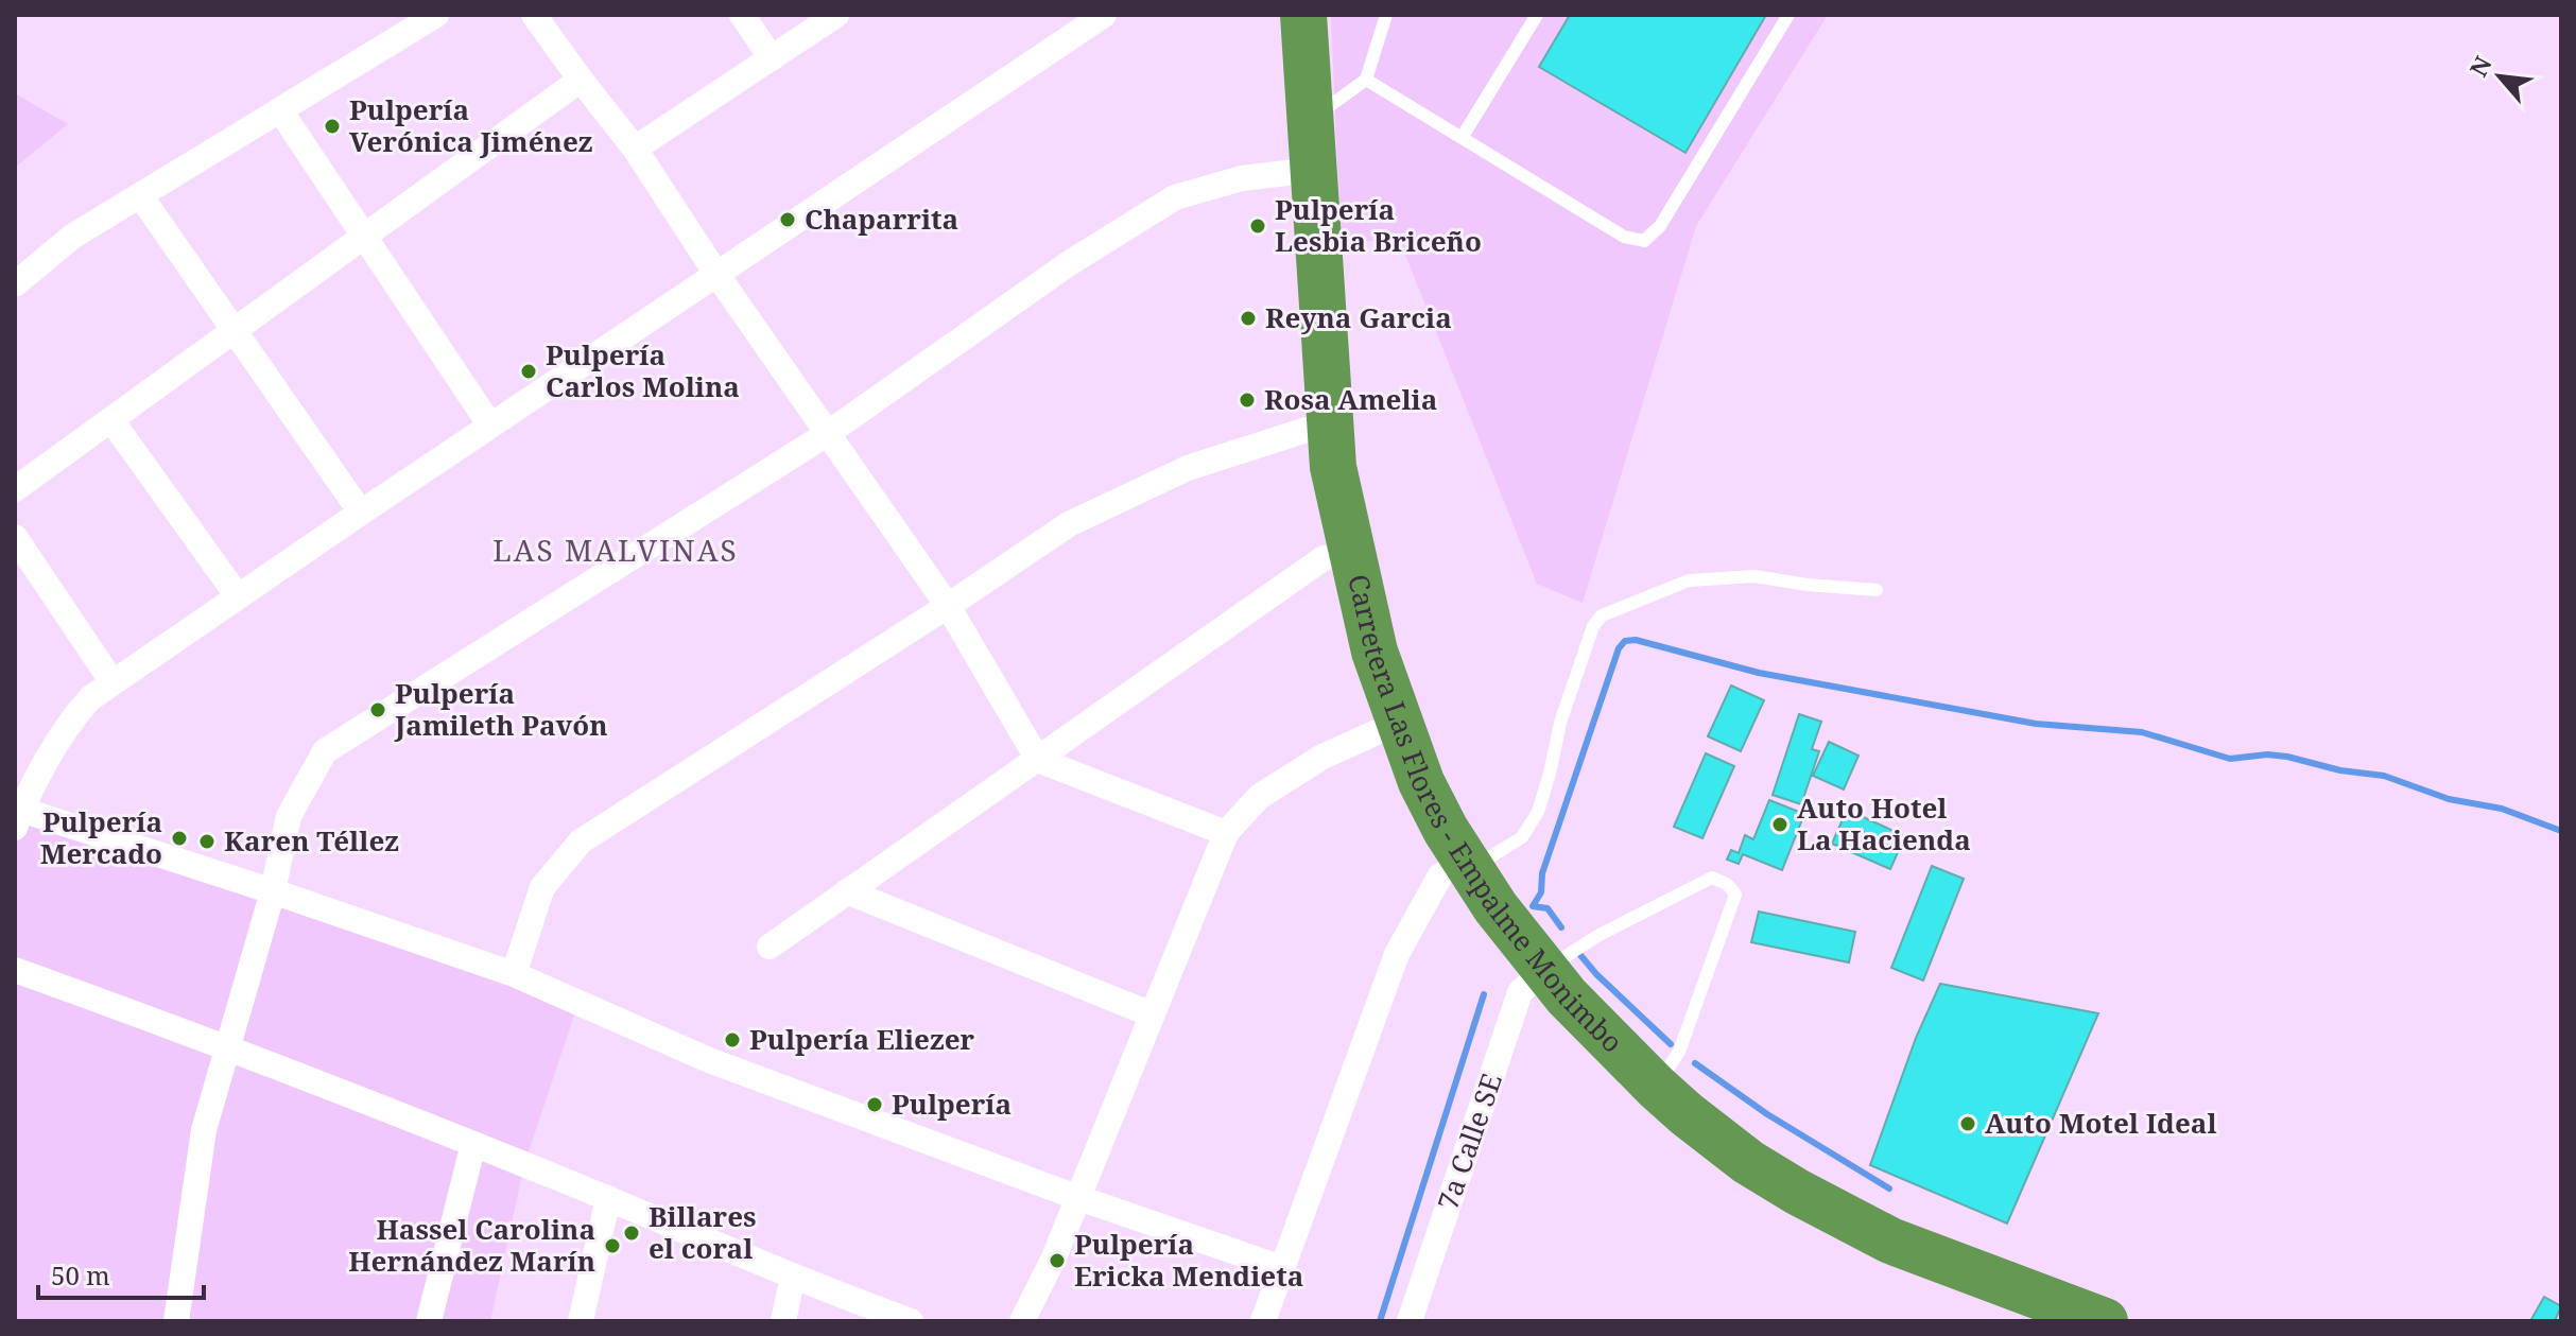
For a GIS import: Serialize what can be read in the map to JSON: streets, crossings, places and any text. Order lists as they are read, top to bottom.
{
  "streets": {
    "highway": ["Carretera Las Flores - Empalme Monimbo"],
    "street": ["7a Calle SE"]
  },
  "crossings": [
    ["Carretera Las Flores - Empalme Monimbo", "7a Calle SE"]
  ],
  "districts": ["LAS MALVINAS"],
  "places": [
    "Pulpería Verónica Jiménez",
    "Chaparrita",
    "Pulpería Lesbia Briceño",
    "Reyna Garcia",
    "Pulpería Carlos Molina",
    "Rosa Amelia",
    "Pulpería Jamileth Pavón",
    "Auto Hotel La Hacienda",
    "Pulpería Mercado",
    "Karen Téllez",
    "Pulpería Eliezer",
    "Pulpería",
    "Auto Motel Ideal",
    "Billares el coral",
    "Hassel Carolina Hernández Marín",
    "Pulpería Ericka Mendieta"
  ],
  "scale_bar": "50 m",
  "north": "top left"
}
